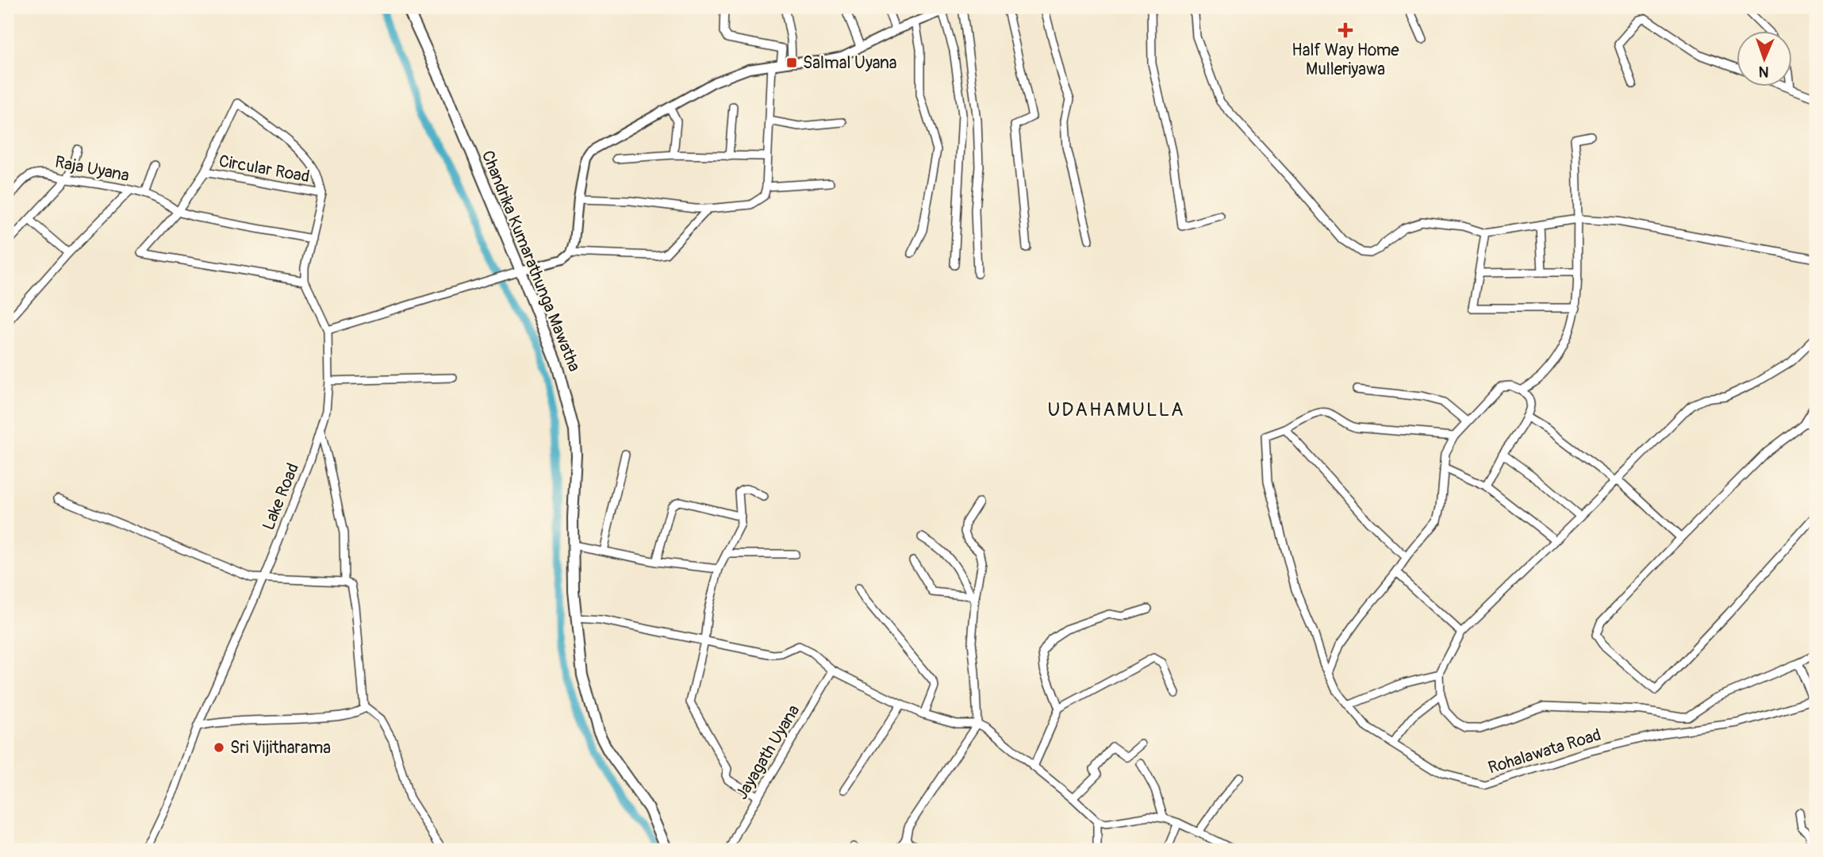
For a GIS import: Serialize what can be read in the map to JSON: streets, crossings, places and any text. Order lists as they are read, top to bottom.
{
  "streets": {
    "main road": ["Chandrika Kumarathunga Mawatha"],
    "street": [
      "Raja Uyana",
      "Circular Road",
      "Lake Road",
      "Rohalawata Road",
      "Jayagath Uyana"
    ]
  },
  "crossings": [
    ["Raja Uyana", "Circular Road"]
  ],
  "districts": ["UDAHAMULLA"],
  "places": {
    "health": ["Half Way Home Mulleriyawa"],
    "transit": ["Salmal Uyana"],
    "other": ["Sri Vijitharama"]
  },
  "north": "bottom"
}
